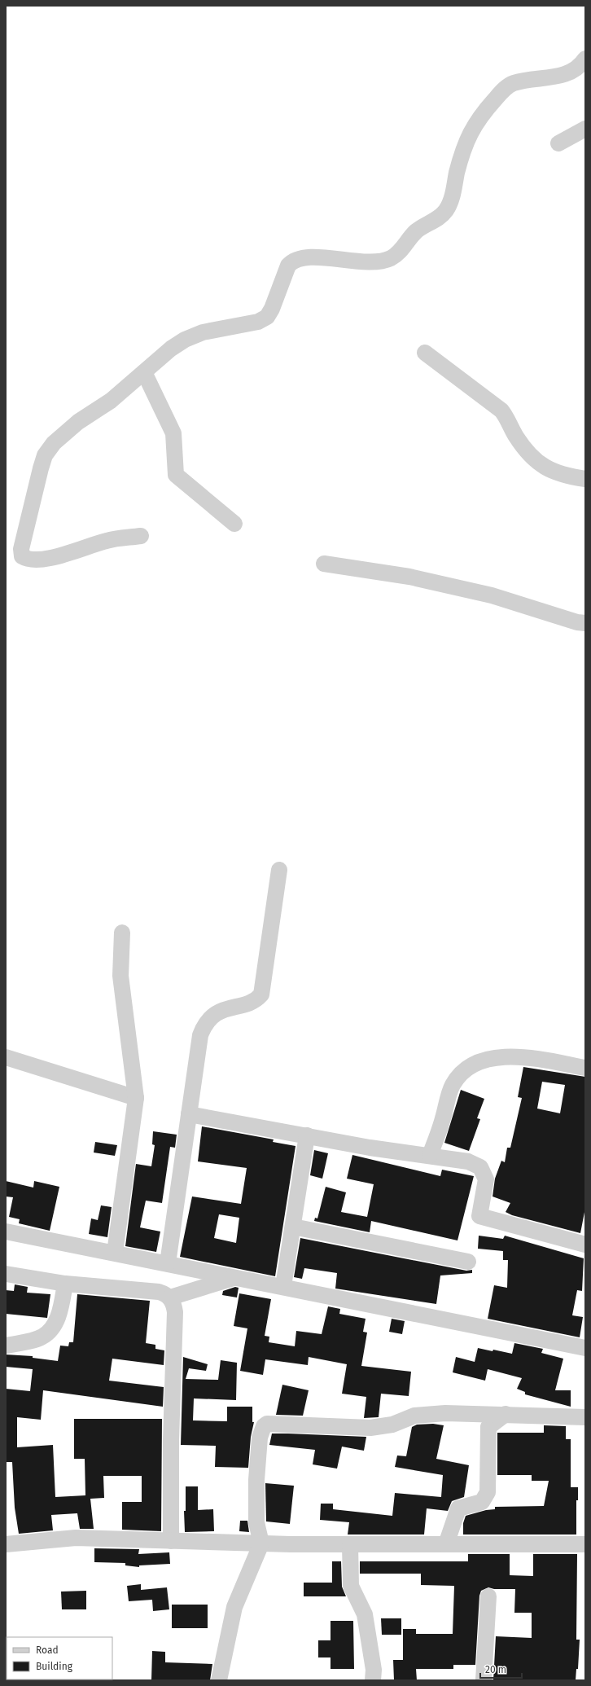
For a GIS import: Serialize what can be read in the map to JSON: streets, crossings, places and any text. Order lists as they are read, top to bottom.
{
  "legend": ["Road", "Building"],
  "scale_bar": "20 m"
}
